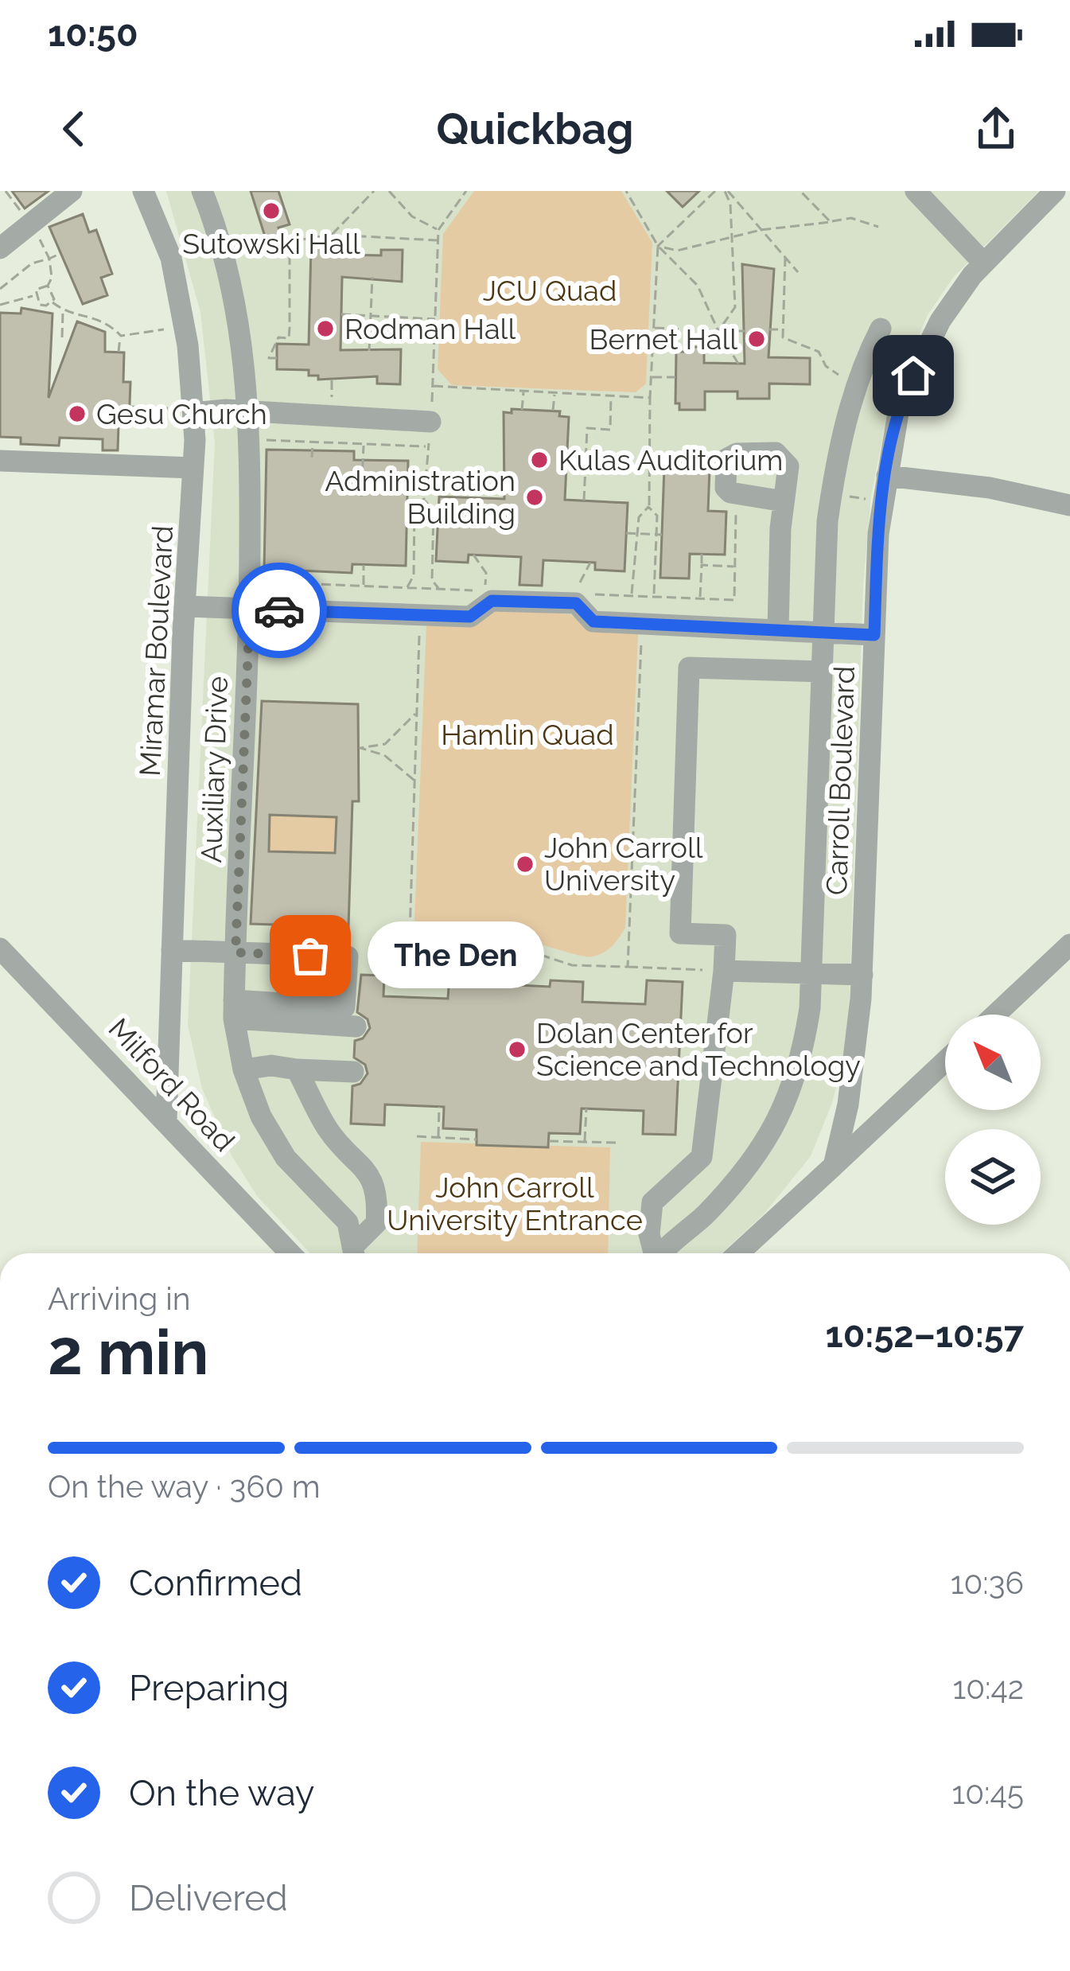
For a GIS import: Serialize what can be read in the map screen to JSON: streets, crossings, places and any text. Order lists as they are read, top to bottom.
{
  "streets": {
    "street": [
      "Miramar Boulevard",
      "Auxiliary Drive",
      "Carroll Boulevard",
      "Milford Road"
    ]
  },
  "crossings": [
    ["Miramar Boulevard", "Milford Road"]
  ],
  "parks": ["JCU Quad", "Hamlin Quad", "John Carroll University Entrance"],
  "places": [
    "Sutowski Hall",
    "Rodman Hall",
    "Bernet Hall",
    "Gesu Church",
    "Kulas Auditorium",
    "Administration Building",
    "John Carroll University",
    "The Den",
    "Dolan Center for Science and Technology"
  ],
  "north": "top left",
  "page": {
    "status": "10:50",
    "header": "Quickbag",
    "bubble": "The Den",
    "heading": ["2 min", "Arriving in", "10:52–10:57"],
    "bar": "On the way · 360 m",
    "list": [
      ["Confirmed", "10:36"],
      ["Preparing", "10:42"],
      ["On the way", "10:45"],
      "Delivered"
    ]
  }
}
